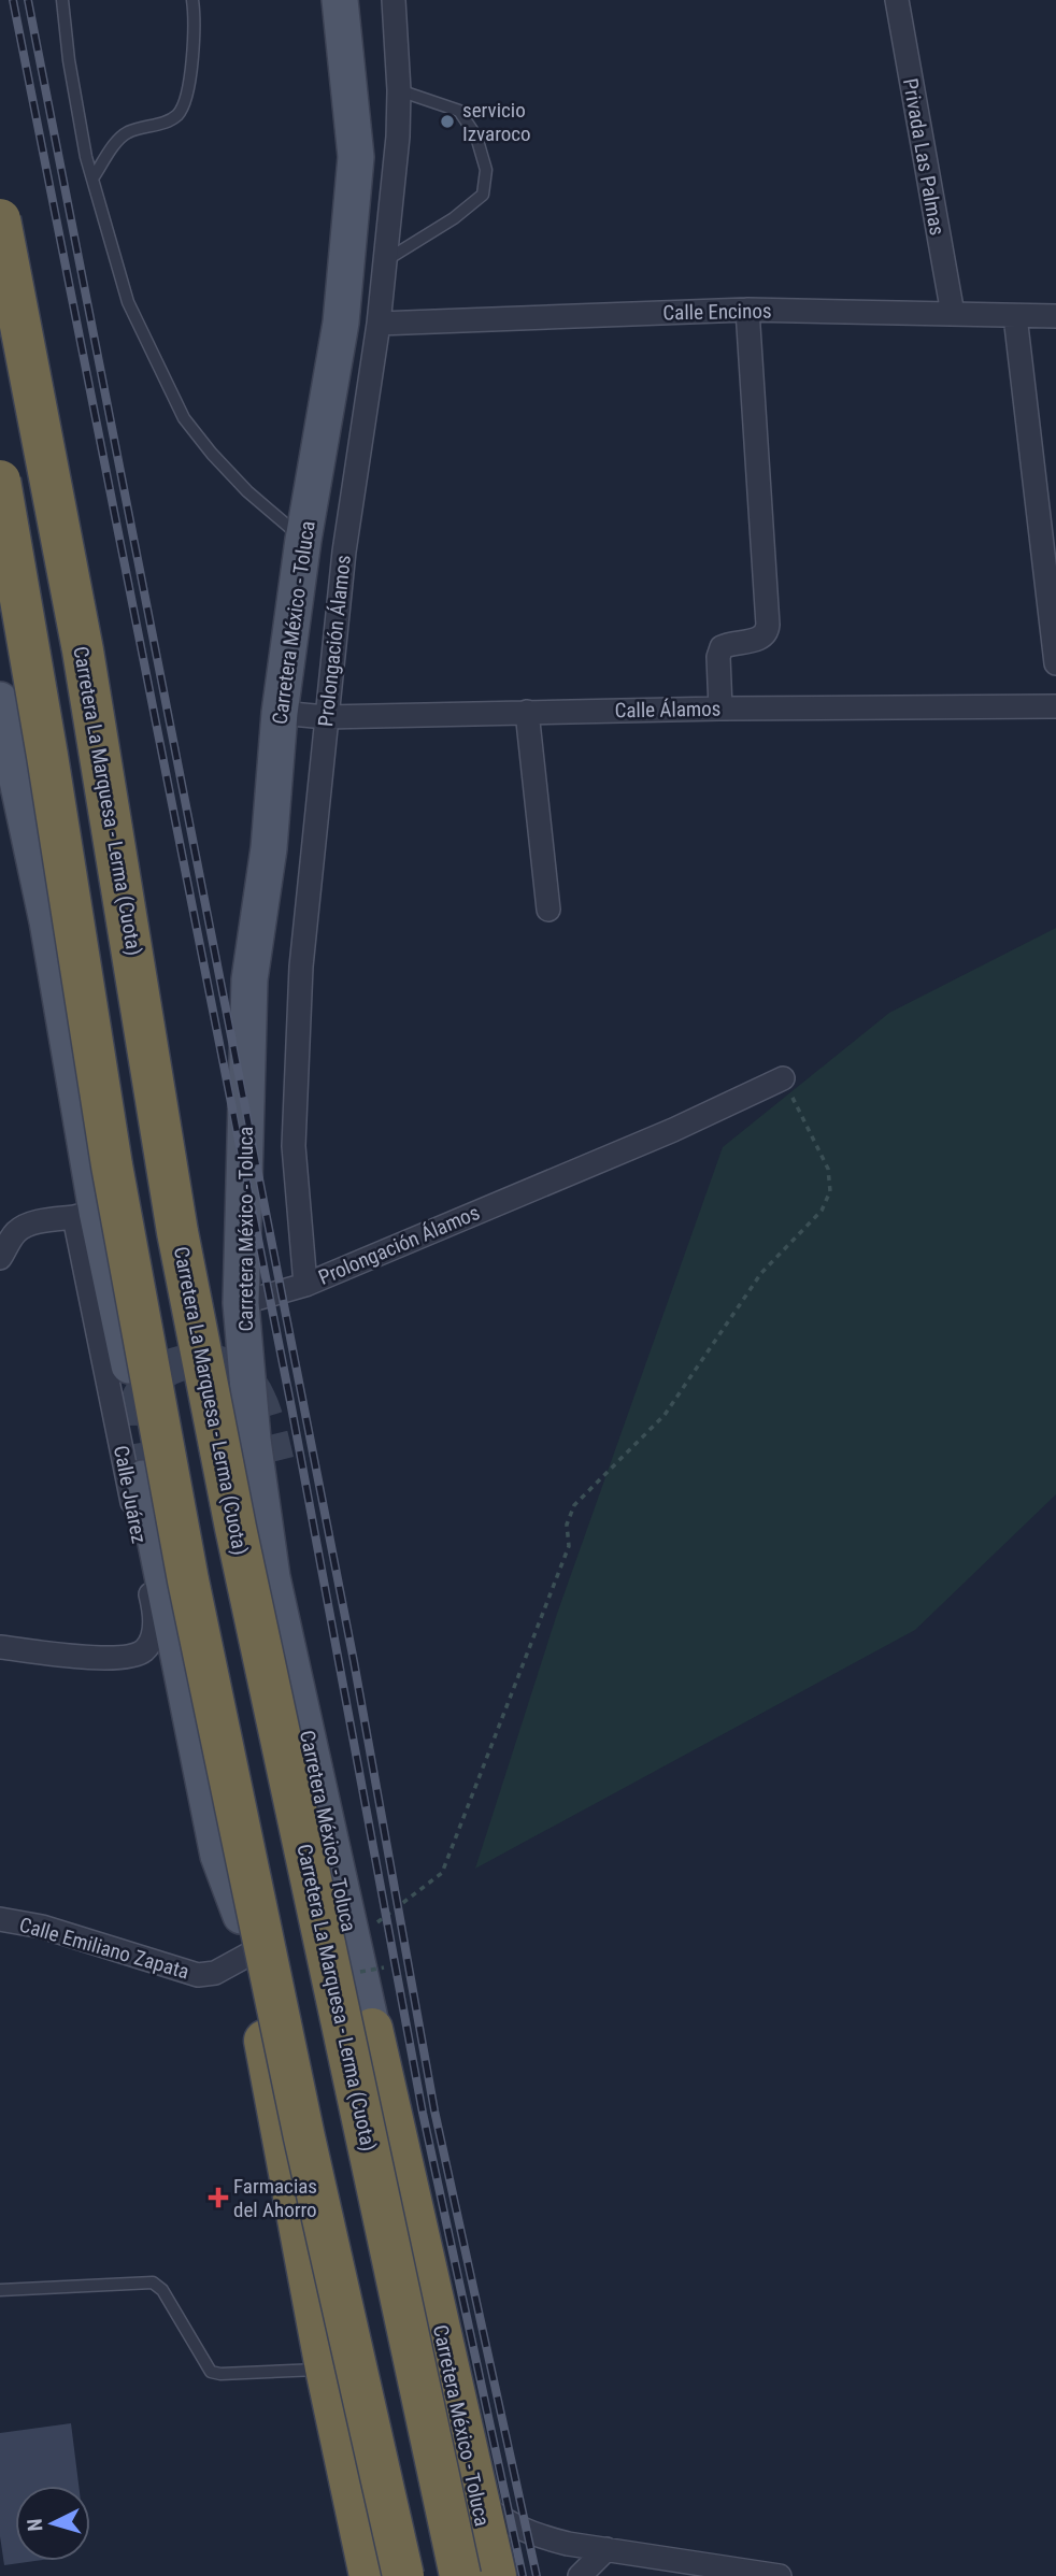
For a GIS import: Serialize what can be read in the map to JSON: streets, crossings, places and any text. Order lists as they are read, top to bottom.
{
  "streets": {
    "highway": ["Carretera México - Toluca", "Carretera La Marquesa - Lerma (Cuota)"],
    "street": [
      "Privada Las Palmas",
      "Calle Encinos",
      "Prolongación Álamos",
      "Calle Álamos",
      "Calle Juárez",
      "Calle Emiliano Zapata"
    ]
  },
  "crossings": [
    ["Privada Las Palmas", "Calle Encinos"],
    ["Calle Encinos", "Prolongación Álamos"],
    ["Carretera México - Toluca", "Prolongación Álamos"],
    ["Carretera México - Toluca", "Calle Álamos"],
    ["Prolongación Álamos", "Calle Álamos"]
  ],
  "places": {
    "other": ["servicio Izvaroco"],
    "health": ["Farmacias del Ahorro"]
  },
  "north": "left"
}
